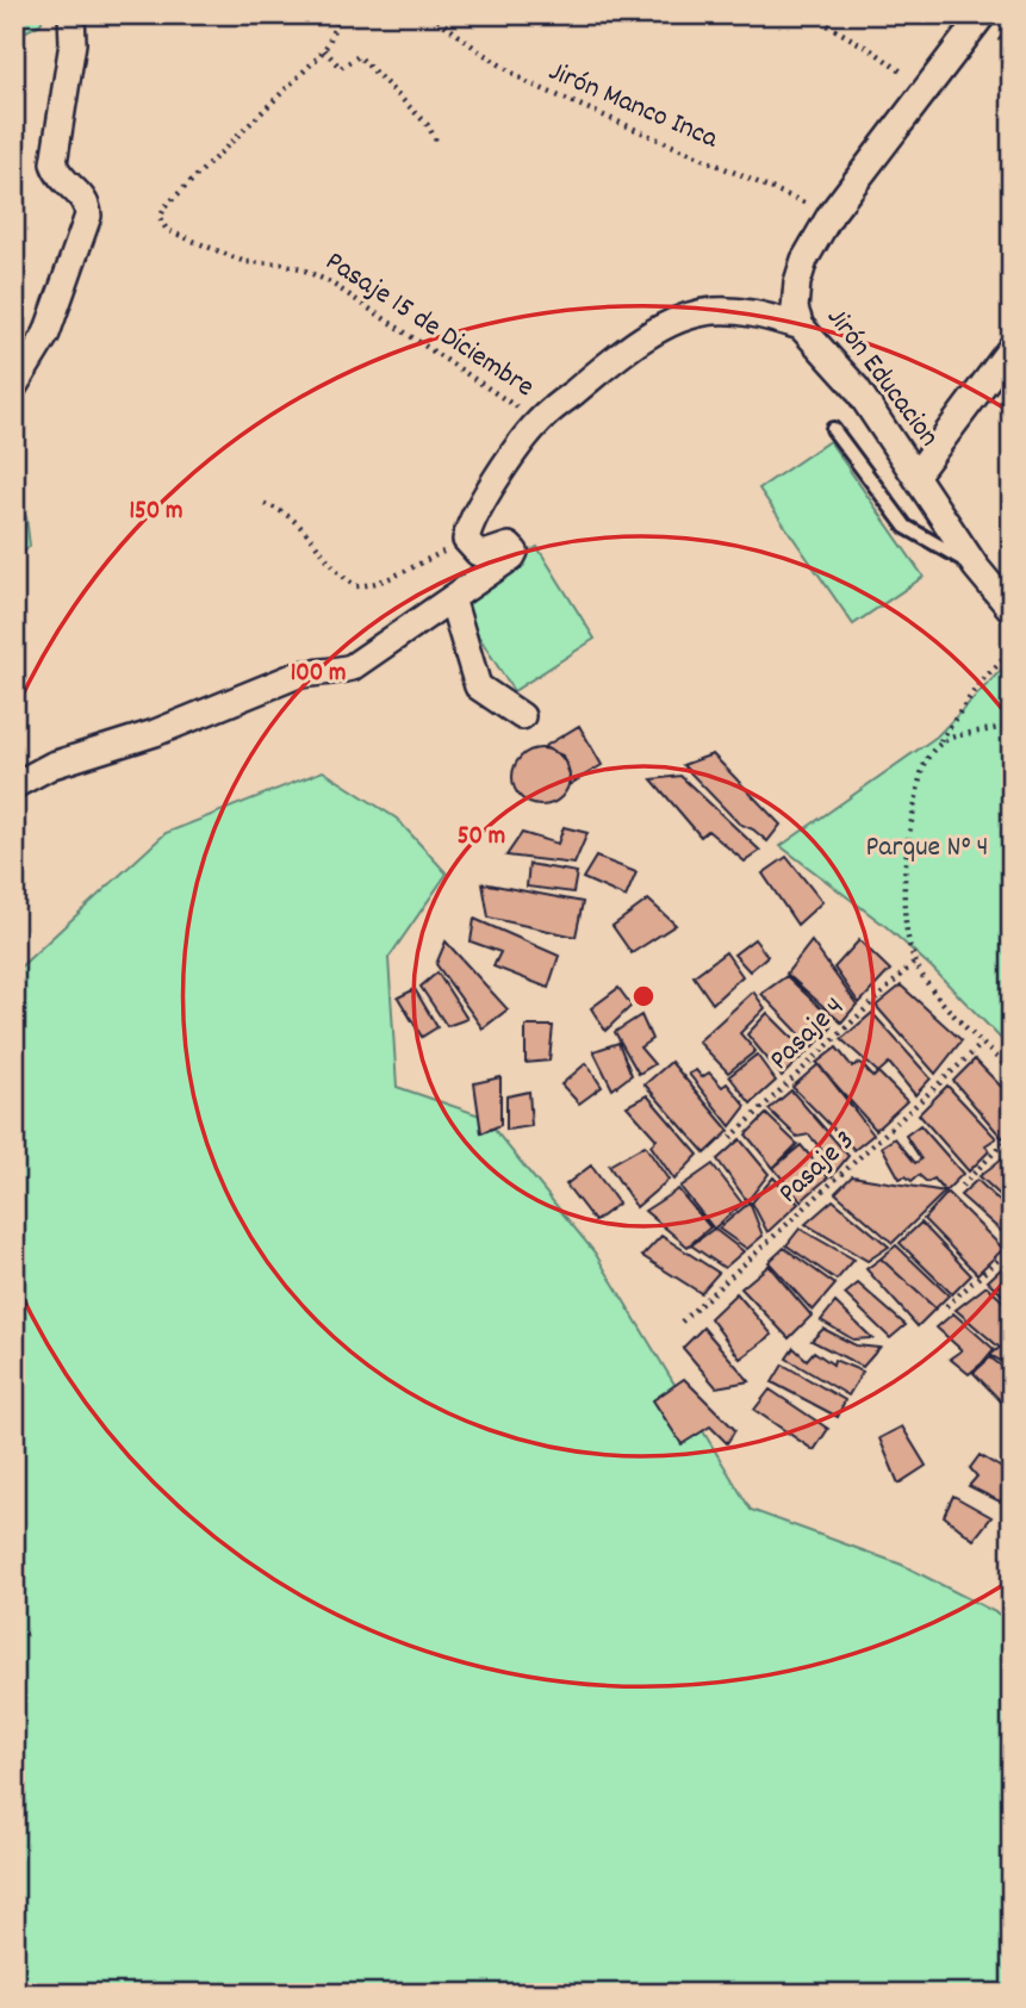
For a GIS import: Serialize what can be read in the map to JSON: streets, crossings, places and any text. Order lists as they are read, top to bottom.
{
  "streets": {
    "street": ["Jirón Educacion"],
    "path": [
      "Jirón Manco Inca",
      "Pasaje 15 de Diciembre",
      "Pasaje 4",
      "Pasaje 3"
    ]
  },
  "crossings": [
    ["Jirón Manco Inca", "Jirón Educacion"]
  ],
  "parks": ["Parque N° 4"],
  "rings": ["150 m", "100 m", "50 m"]
}
